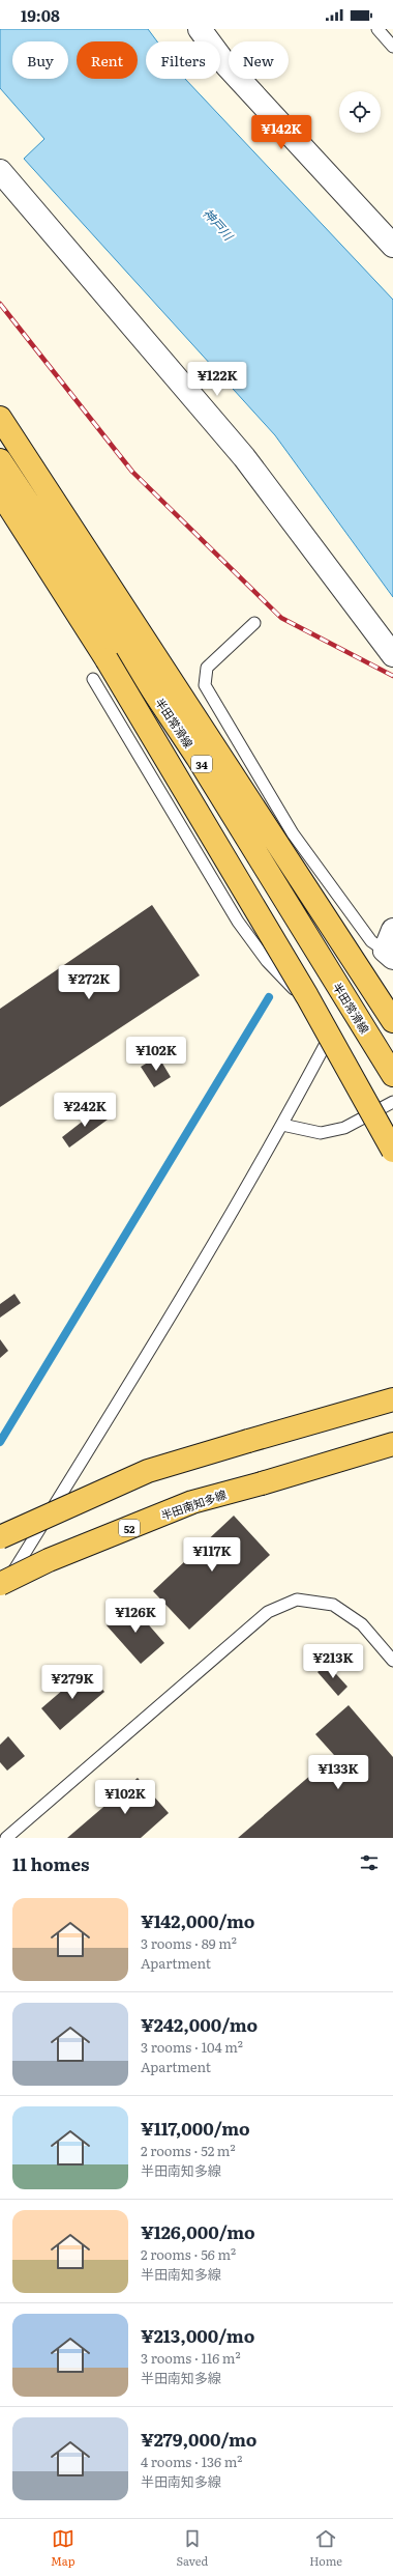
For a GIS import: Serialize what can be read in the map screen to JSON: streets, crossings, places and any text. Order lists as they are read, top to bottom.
{
  "streets": {
    "main road": [
      "半田常滑線",
      "34",
      "半田南知多線",
      "52"
    ]
  },
  "water": ["神戸川"],
  "page": {
    "status": "19:08",
    "chip": [
      "Buy",
      "Rent",
      "Filters",
      "New"
    ],
    "price": [
      "¥142K",
      "¥122K",
      "¥272K",
      "¥102K",
      "¥242K",
      "¥117K",
      "¥126K",
      "¥213K",
      "¥279K",
      "¥133K",
      "¥102K"
    ],
    "heading": "11 homes",
    "list": [
      {
        "name": "¥142,000/mo",
        "note": "3 rooms · 89 m² · Apartment"
      },
      {
        "name": "¥242,000/mo",
        "note": "3 rooms · 104 m² · Apartment"
      },
      {
        "name": "¥117,000/mo",
        "note": "2 rooms · 52 m² · 半田南知多線"
      },
      {
        "name": "¥126,000/mo",
        "note": "2 rooms · 56 m² · 半田南知多線"
      },
      {
        "name": "¥213,000/mo",
        "note": "3 rooms · 116 m² · 半田南知多線"
      },
      {
        "name": "¥279,000/mo",
        "note": "4 rooms · 136 m² · 半田南知多線"
      }
    ],
    "tabs": ["Map", "Saved", "Home"]
  }
}
